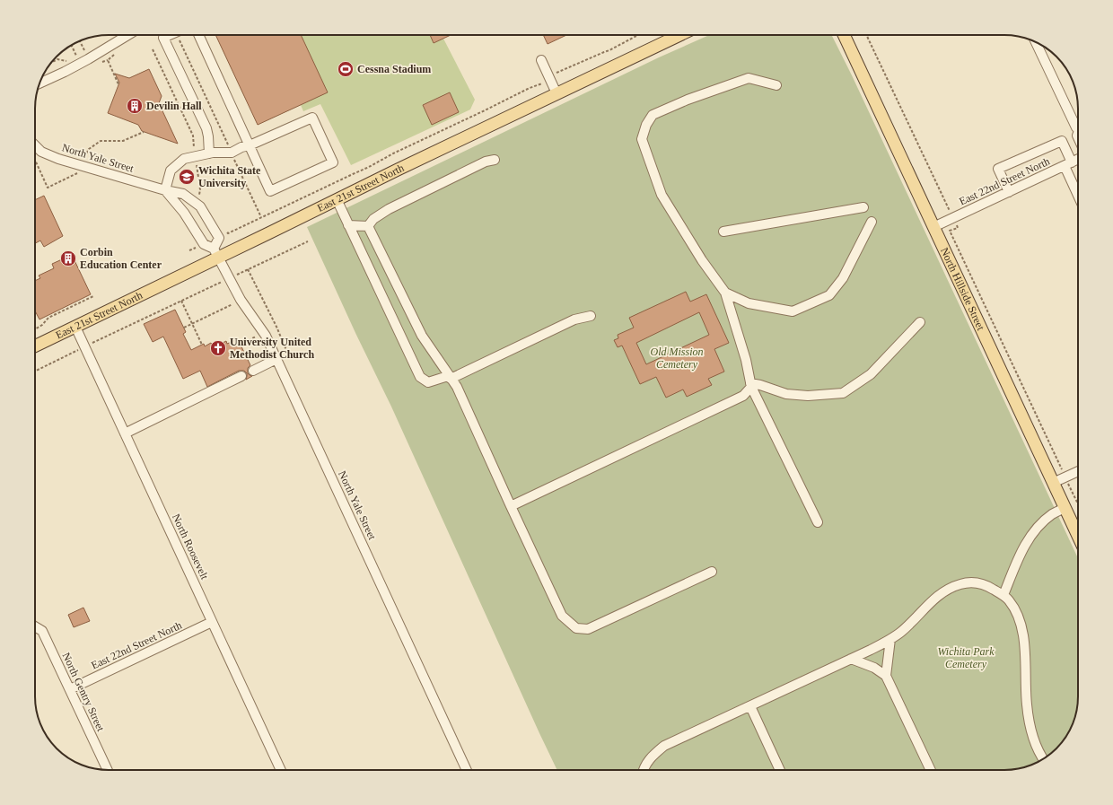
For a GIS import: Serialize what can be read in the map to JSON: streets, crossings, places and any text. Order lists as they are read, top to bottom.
{
  "streets": {
    "main road": ["East 21st Street North", "North Hillside Street"],
    "street": [
      "North Yale Street",
      "East 22nd Street North",
      "North Roosevelt",
      "North Gentry Street"
    ]
  },
  "crossings": [
    ["North Yale Street", "East 21st Street North"],
    ["East 22nd Street North", "North Hillside Street"],
    ["East 22nd Street North", "North Roosevelt"],
    ["East 22nd Street North", "North Gentry Street"],
    ["East 21st Street North", "North Roosevelt"]
  ],
  "parks": ["Old Mission Cemetery", "Wichita Park Cemetery"],
  "places": {
    "sports": ["Cessna Stadium"],
    "building": ["Devilin Hall", "Corbin Education Center"],
    "school or university": ["Wichita State University"],
    "church": ["University United Methodist Church"]
  }
}
